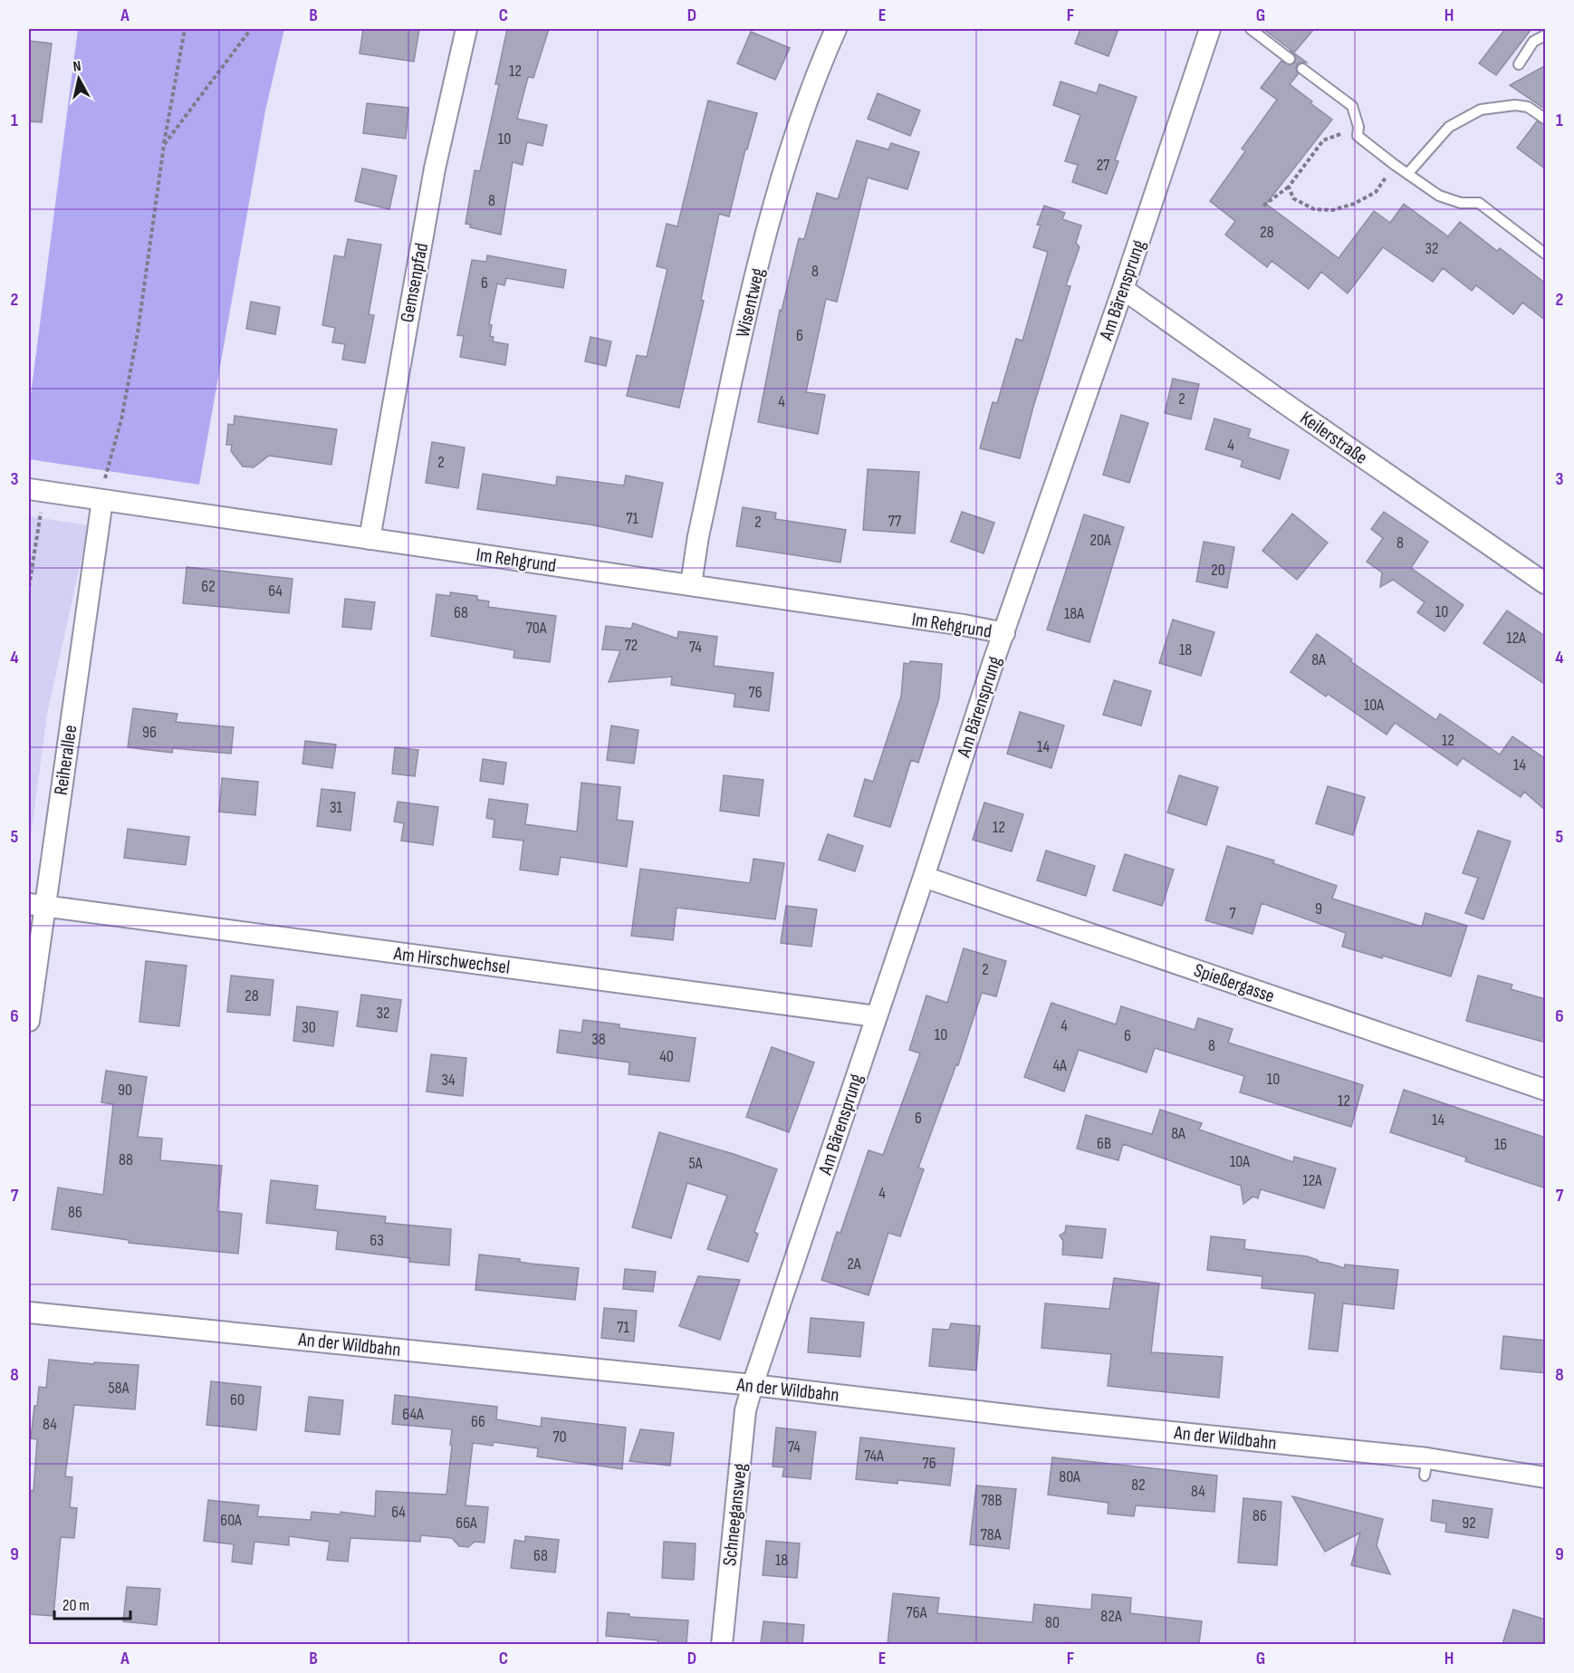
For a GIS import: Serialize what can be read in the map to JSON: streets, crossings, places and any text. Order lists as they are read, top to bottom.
{
  "streets": {
    "street": [
      "Gemsenpfad",
      "Am Bärensprung",
      "Wisentweg",
      "Keilerstraße",
      "Im Rehgrund",
      "Reiherallee",
      "Am Hirschwechsel",
      "Spießergasse",
      "An der Wildbahn",
      "Schneegansweg"
    ]
  },
  "crossings": [
    ["Gemsenpfad", "Im Rehgrund"],
    ["Am Bärensprung", "Keilerstraße"],
    ["Am Bärensprung", "Im Rehgrund"],
    ["Am Bärensprung", "Am Hirschwechsel"],
    ["Am Bärensprung", "Spießergasse"],
    ["Am Bärensprung", "An der Wildbahn"],
    ["Am Bärensprung", "Schneegansweg"],
    ["Wisentweg", "Im Rehgrund"],
    ["Im Rehgrund", "Reiherallee"],
    ["Reiherallee", "Am Hirschwechsel"],
    ["An der Wildbahn", "Schneegansweg"]
  ],
  "house_numbers": [
    "12",
    "10",
    "27",
    "8",
    "28",
    "32",
    "8",
    "6",
    "6",
    "2",
    "4",
    "4",
    "2",
    "71",
    "77",
    "2",
    "20A",
    "8",
    "20",
    "62",
    "64",
    "10",
    "68",
    "18A",
    "70A",
    "12A",
    "72",
    "74",
    "18",
    "8A",
    "76",
    "10A",
    "96",
    "12",
    "14",
    "14",
    "31",
    "12",
    "9",
    "7",
    "2",
    "28",
    "32",
    "4",
    "30",
    "10",
    "6",
    "38",
    "8",
    "40",
    "4A",
    "10",
    "34",
    "90",
    "12",
    "6",
    "14",
    "8A",
    "6B",
    "16",
    "88",
    "10A",
    "5A",
    "12A",
    "4",
    "86",
    "63",
    "2A",
    "71",
    "58A",
    "60",
    "64A",
    "66",
    "84",
    "70",
    "74",
    "74A",
    "76",
    "80A",
    "82",
    "84",
    "78B",
    "64",
    "86",
    "60A",
    "66A",
    "92",
    "78A",
    "68",
    "18",
    "76A",
    "82A",
    "80"
  ],
  "scale_bar": "20 m",
  "north": "top",
  "grid": {
    "columns": [
      "A",
      "B",
      "C",
      "D",
      "E",
      "F",
      "G",
      "H"
    ],
    "rows": [
      "1",
      "2",
      "3",
      "4",
      "5",
      "6",
      "7",
      "8",
      "9"
    ]
  }
}
